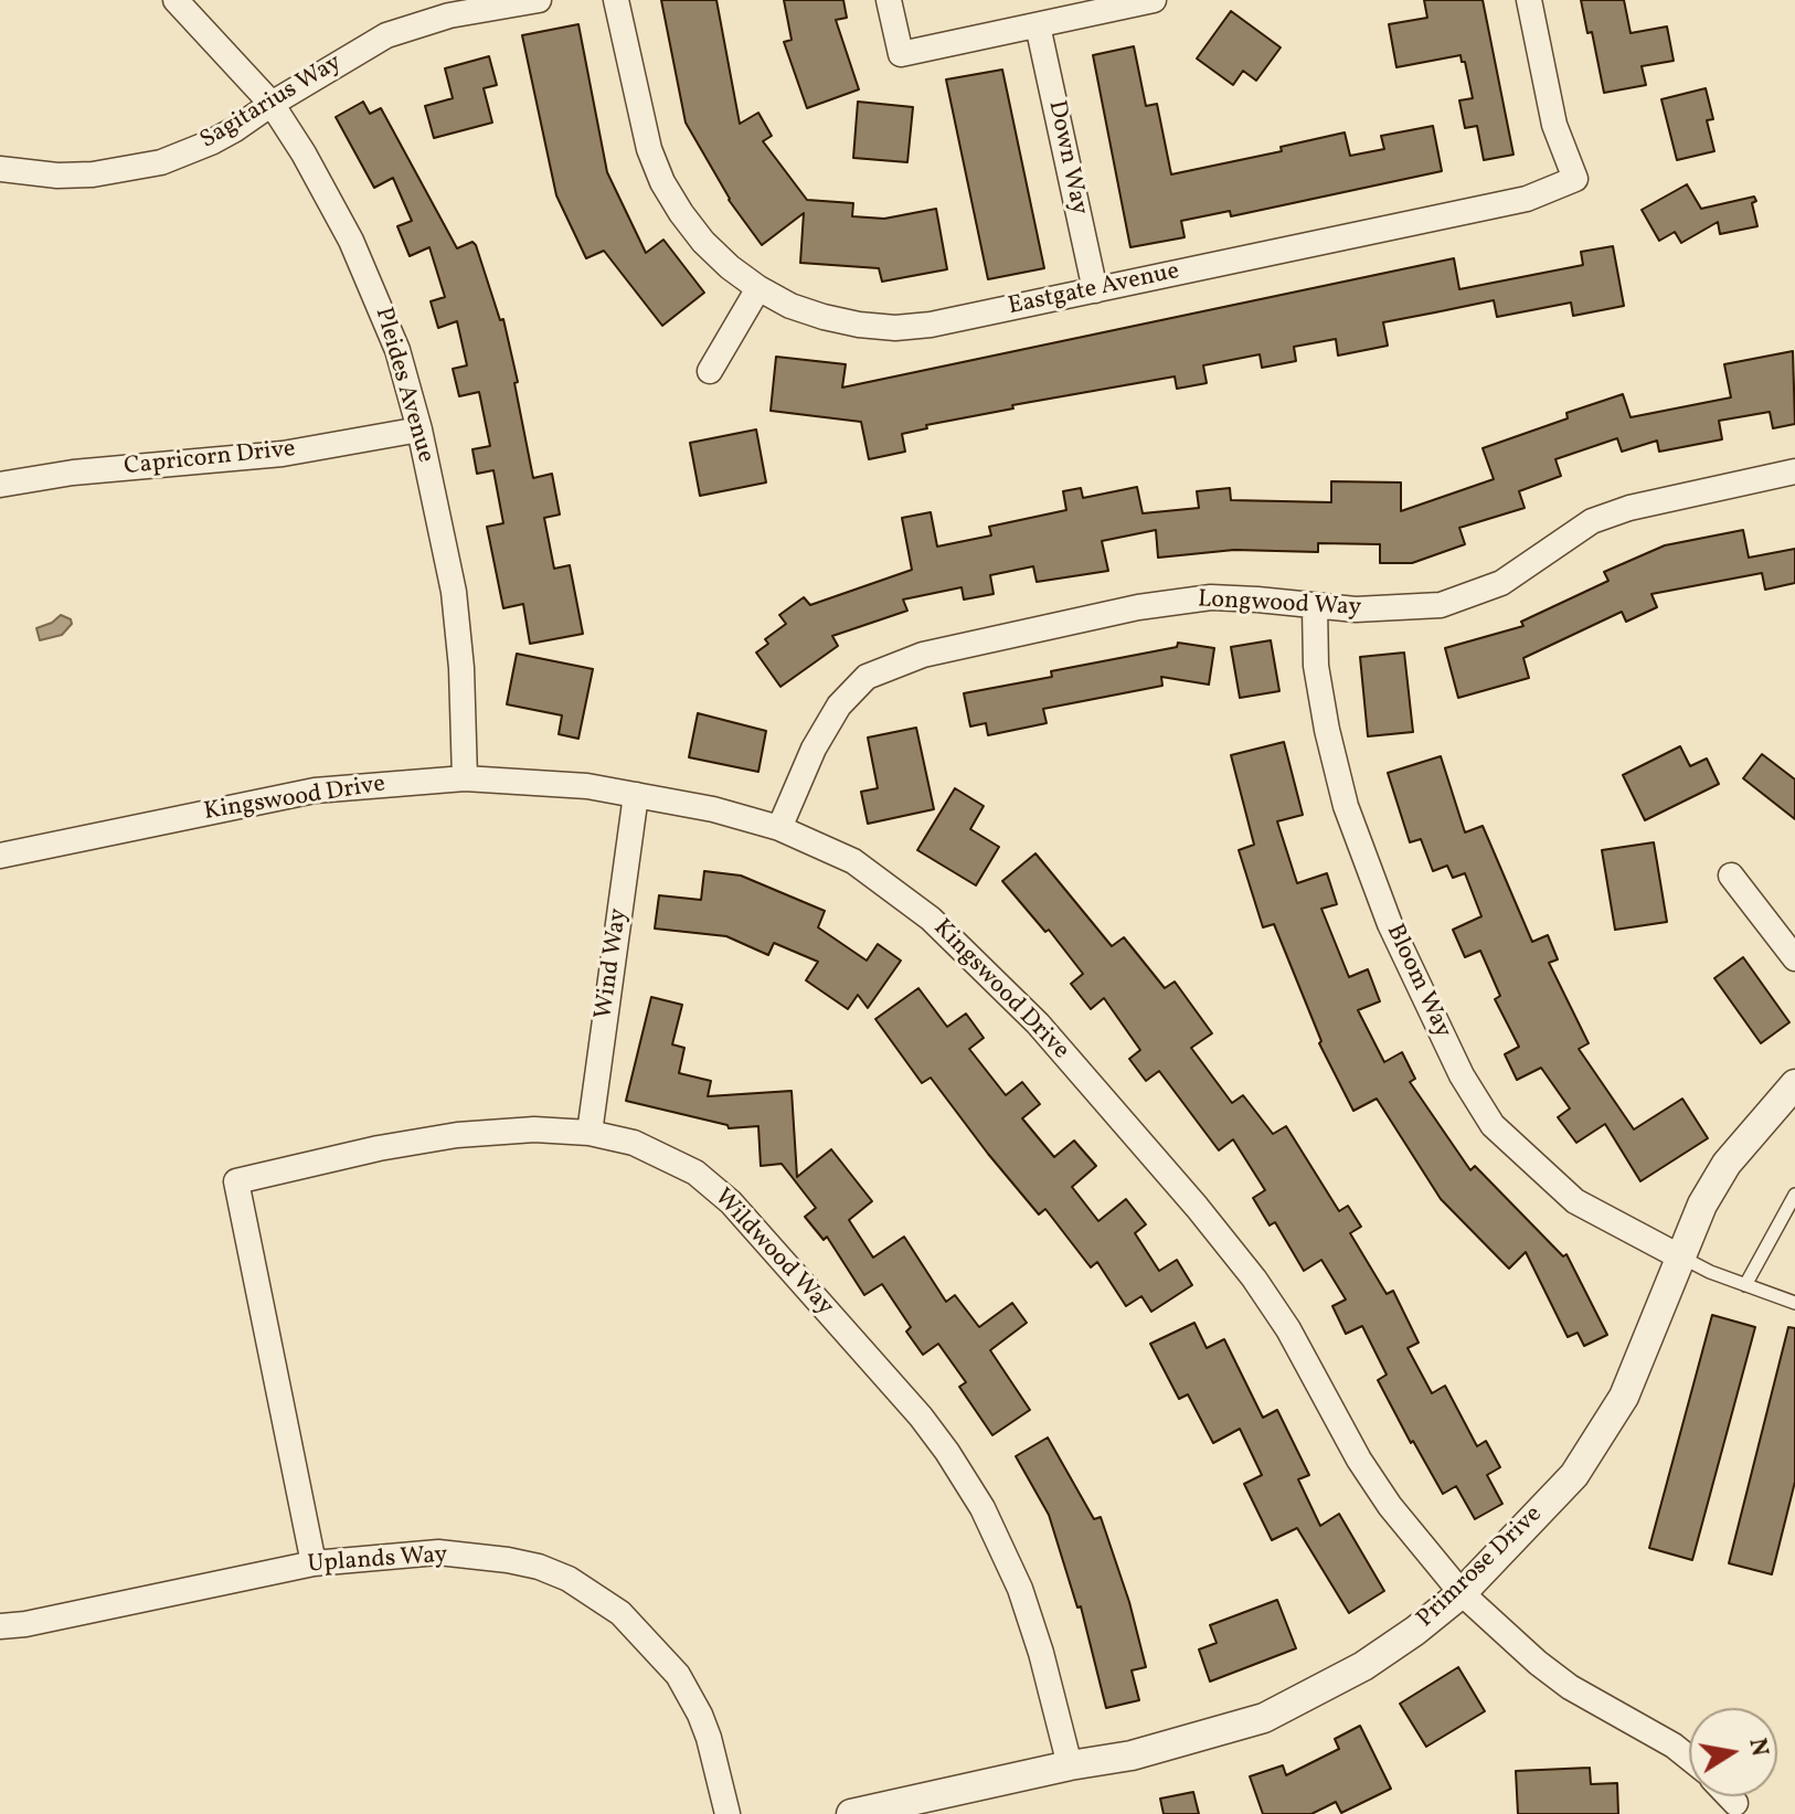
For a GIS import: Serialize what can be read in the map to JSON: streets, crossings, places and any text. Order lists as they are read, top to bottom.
{
  "streets": {
    "street": [
      "Sagitarius Way",
      "Down Way",
      "Eastgate Avenue",
      "Pleides Avenue",
      "Capricorn Drive",
      "Longwood Way",
      "Kingswood Drive",
      "Wind Way",
      "Bloom Way",
      "Wildwood Way",
      "Uplands Way",
      "Primrose Drive"
    ]
  },
  "crossings": [
    ["Sagitarius Way", "Pleides Avenue"],
    ["Down Way", "Eastgate Avenue"],
    ["Pleides Avenue", "Capricorn Drive"],
    ["Pleides Avenue", "Kingswood Drive"],
    ["Longwood Way", "Kingswood Drive"],
    ["Longwood Way", "Bloom Way"],
    ["Kingswood Drive", "Wind Way"],
    ["Kingswood Drive", "Primrose Drive"],
    ["Wind Way", "Wildwood Way"],
    ["Bloom Way", "Primrose Drive"],
    ["Wildwood Way", "Uplands Way"],
    ["Wildwood Way", "Primrose Drive"]
  ],
  "north": "right"
}
